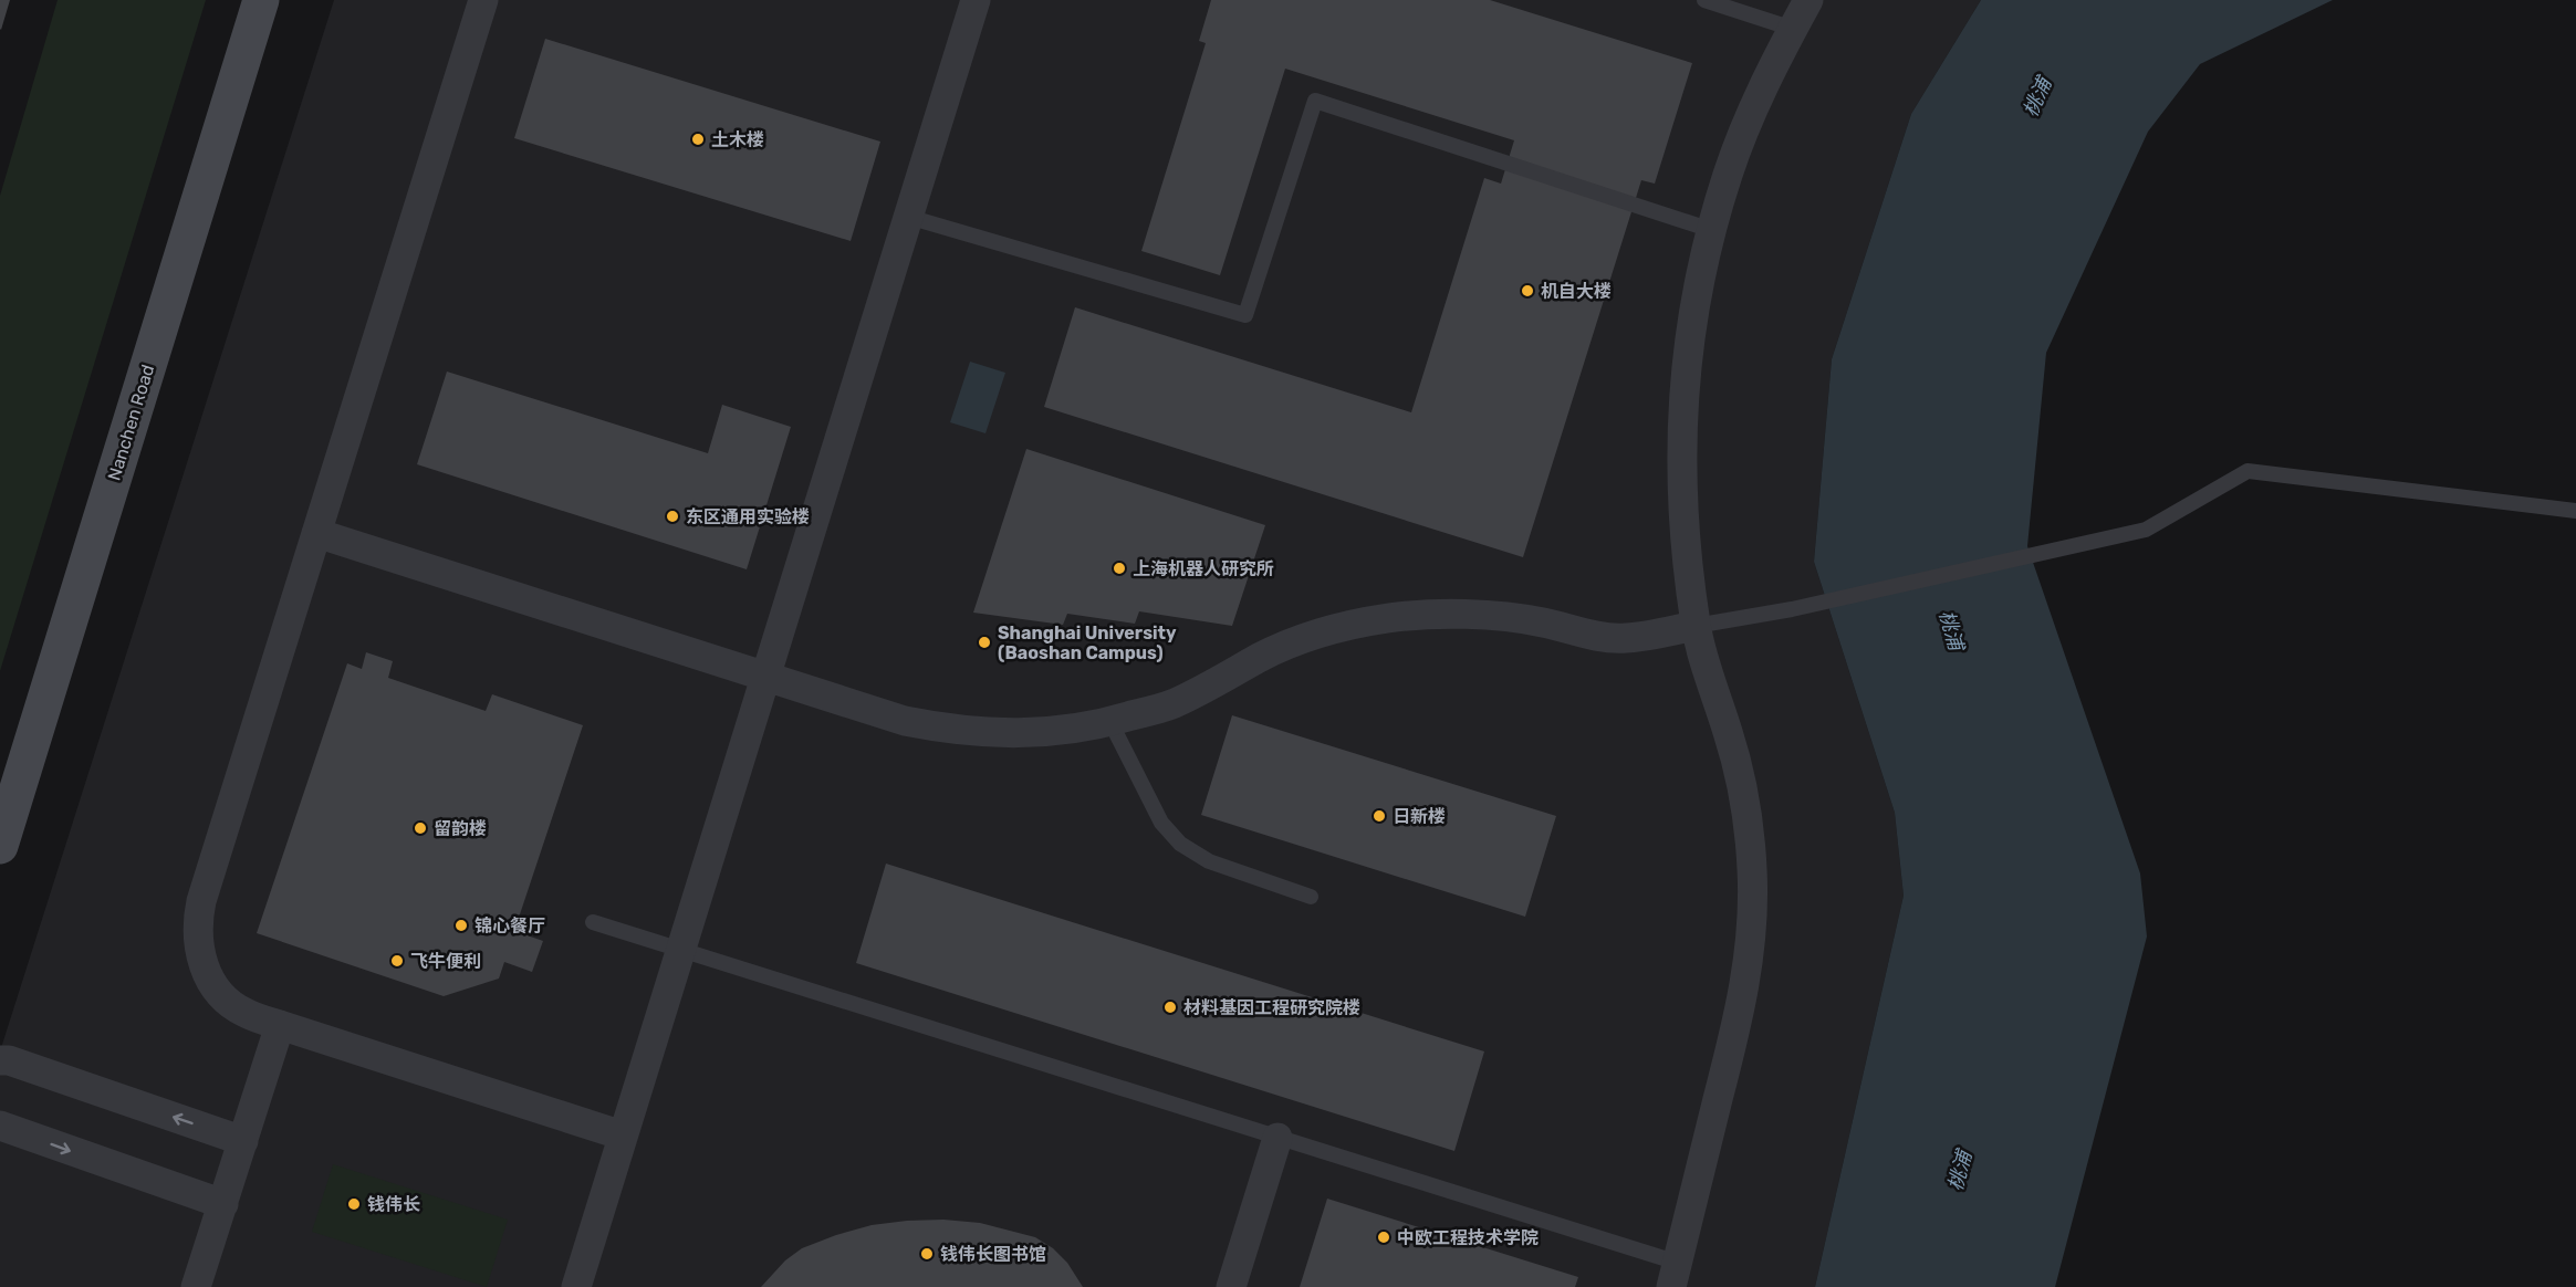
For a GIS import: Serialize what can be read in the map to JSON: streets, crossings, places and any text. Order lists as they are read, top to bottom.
{
  "streets": {
    "street": ["Nanchen Road"]
  },
  "water": ["桃浦"],
  "places": [
    "土木楼",
    "机自大楼",
    "东区通用实验楼",
    "上海机器人研究所",
    "Shanghai University (Baoshan Campus)",
    "日新楼",
    "留韵楼",
    "锦心餐厅",
    "飞牛便利",
    "材料基因工程研究院楼",
    "钱伟长",
    "中欧工程技术学院",
    "钱伟长图书馆"
  ]
}
